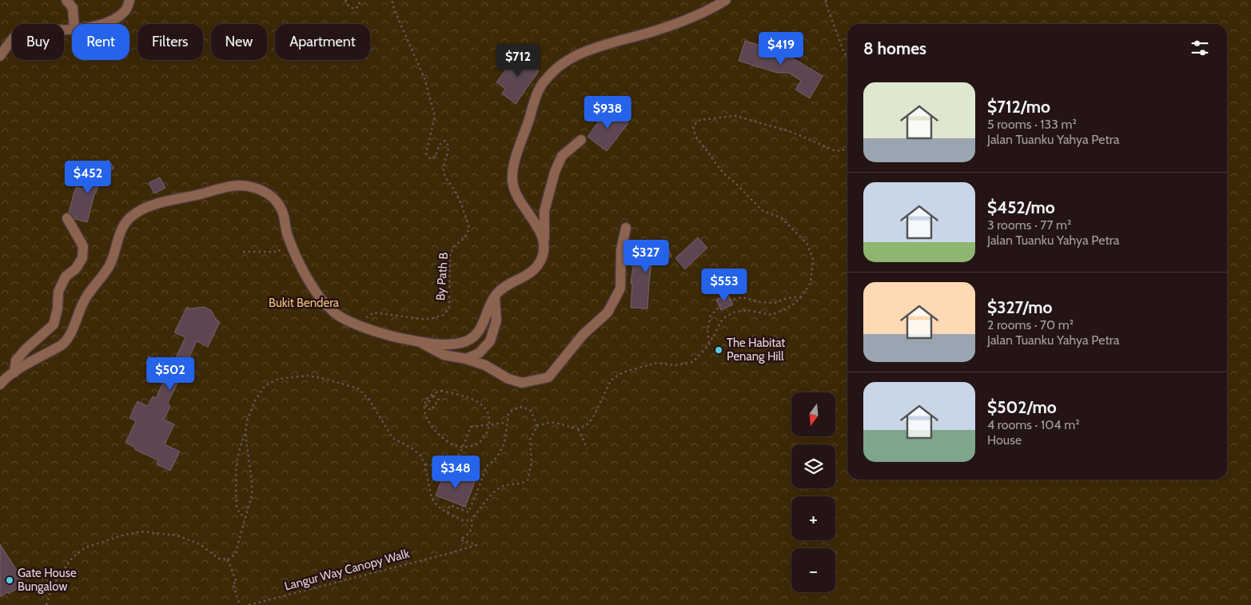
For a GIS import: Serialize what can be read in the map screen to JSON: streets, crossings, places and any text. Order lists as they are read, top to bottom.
{
  "streets": {
    "path": ["By Path B", "Langur Way Canopy Walk"]
  },
  "parks": ["Bukit Bendera"],
  "places": ["The Habitat Penang Hill", "Gate House Bungalow"],
  "north": "bottom",
  "page": {
    "chip": [
      "Buy",
      "Rent",
      "Filters",
      "New",
      "Apartment"
    ],
    "heading": "8 homes",
    "price": [
      "$419",
      "$712",
      "$938",
      "$452",
      "$327",
      "$553",
      "$502",
      "$348"
    ],
    "list": [
      {
        "name": "$712/mo",
        "note": "5 rooms · 133 m² · Jalan Tuanku Yahya Petra"
      },
      {
        "name": "$452/mo",
        "note": "3 rooms · 77 m² · Jalan Tuanku Yahya Petra"
      },
      {
        "name": "$327/mo",
        "note": "2 rooms · 70 m² · Jalan Tuanku Yahya Petra"
      },
      {
        "name": "$502/mo",
        "note": "4 rooms · 104 m² · House"
      }
    ],
    "map_buttons": ["+", "−"]
  }
}
